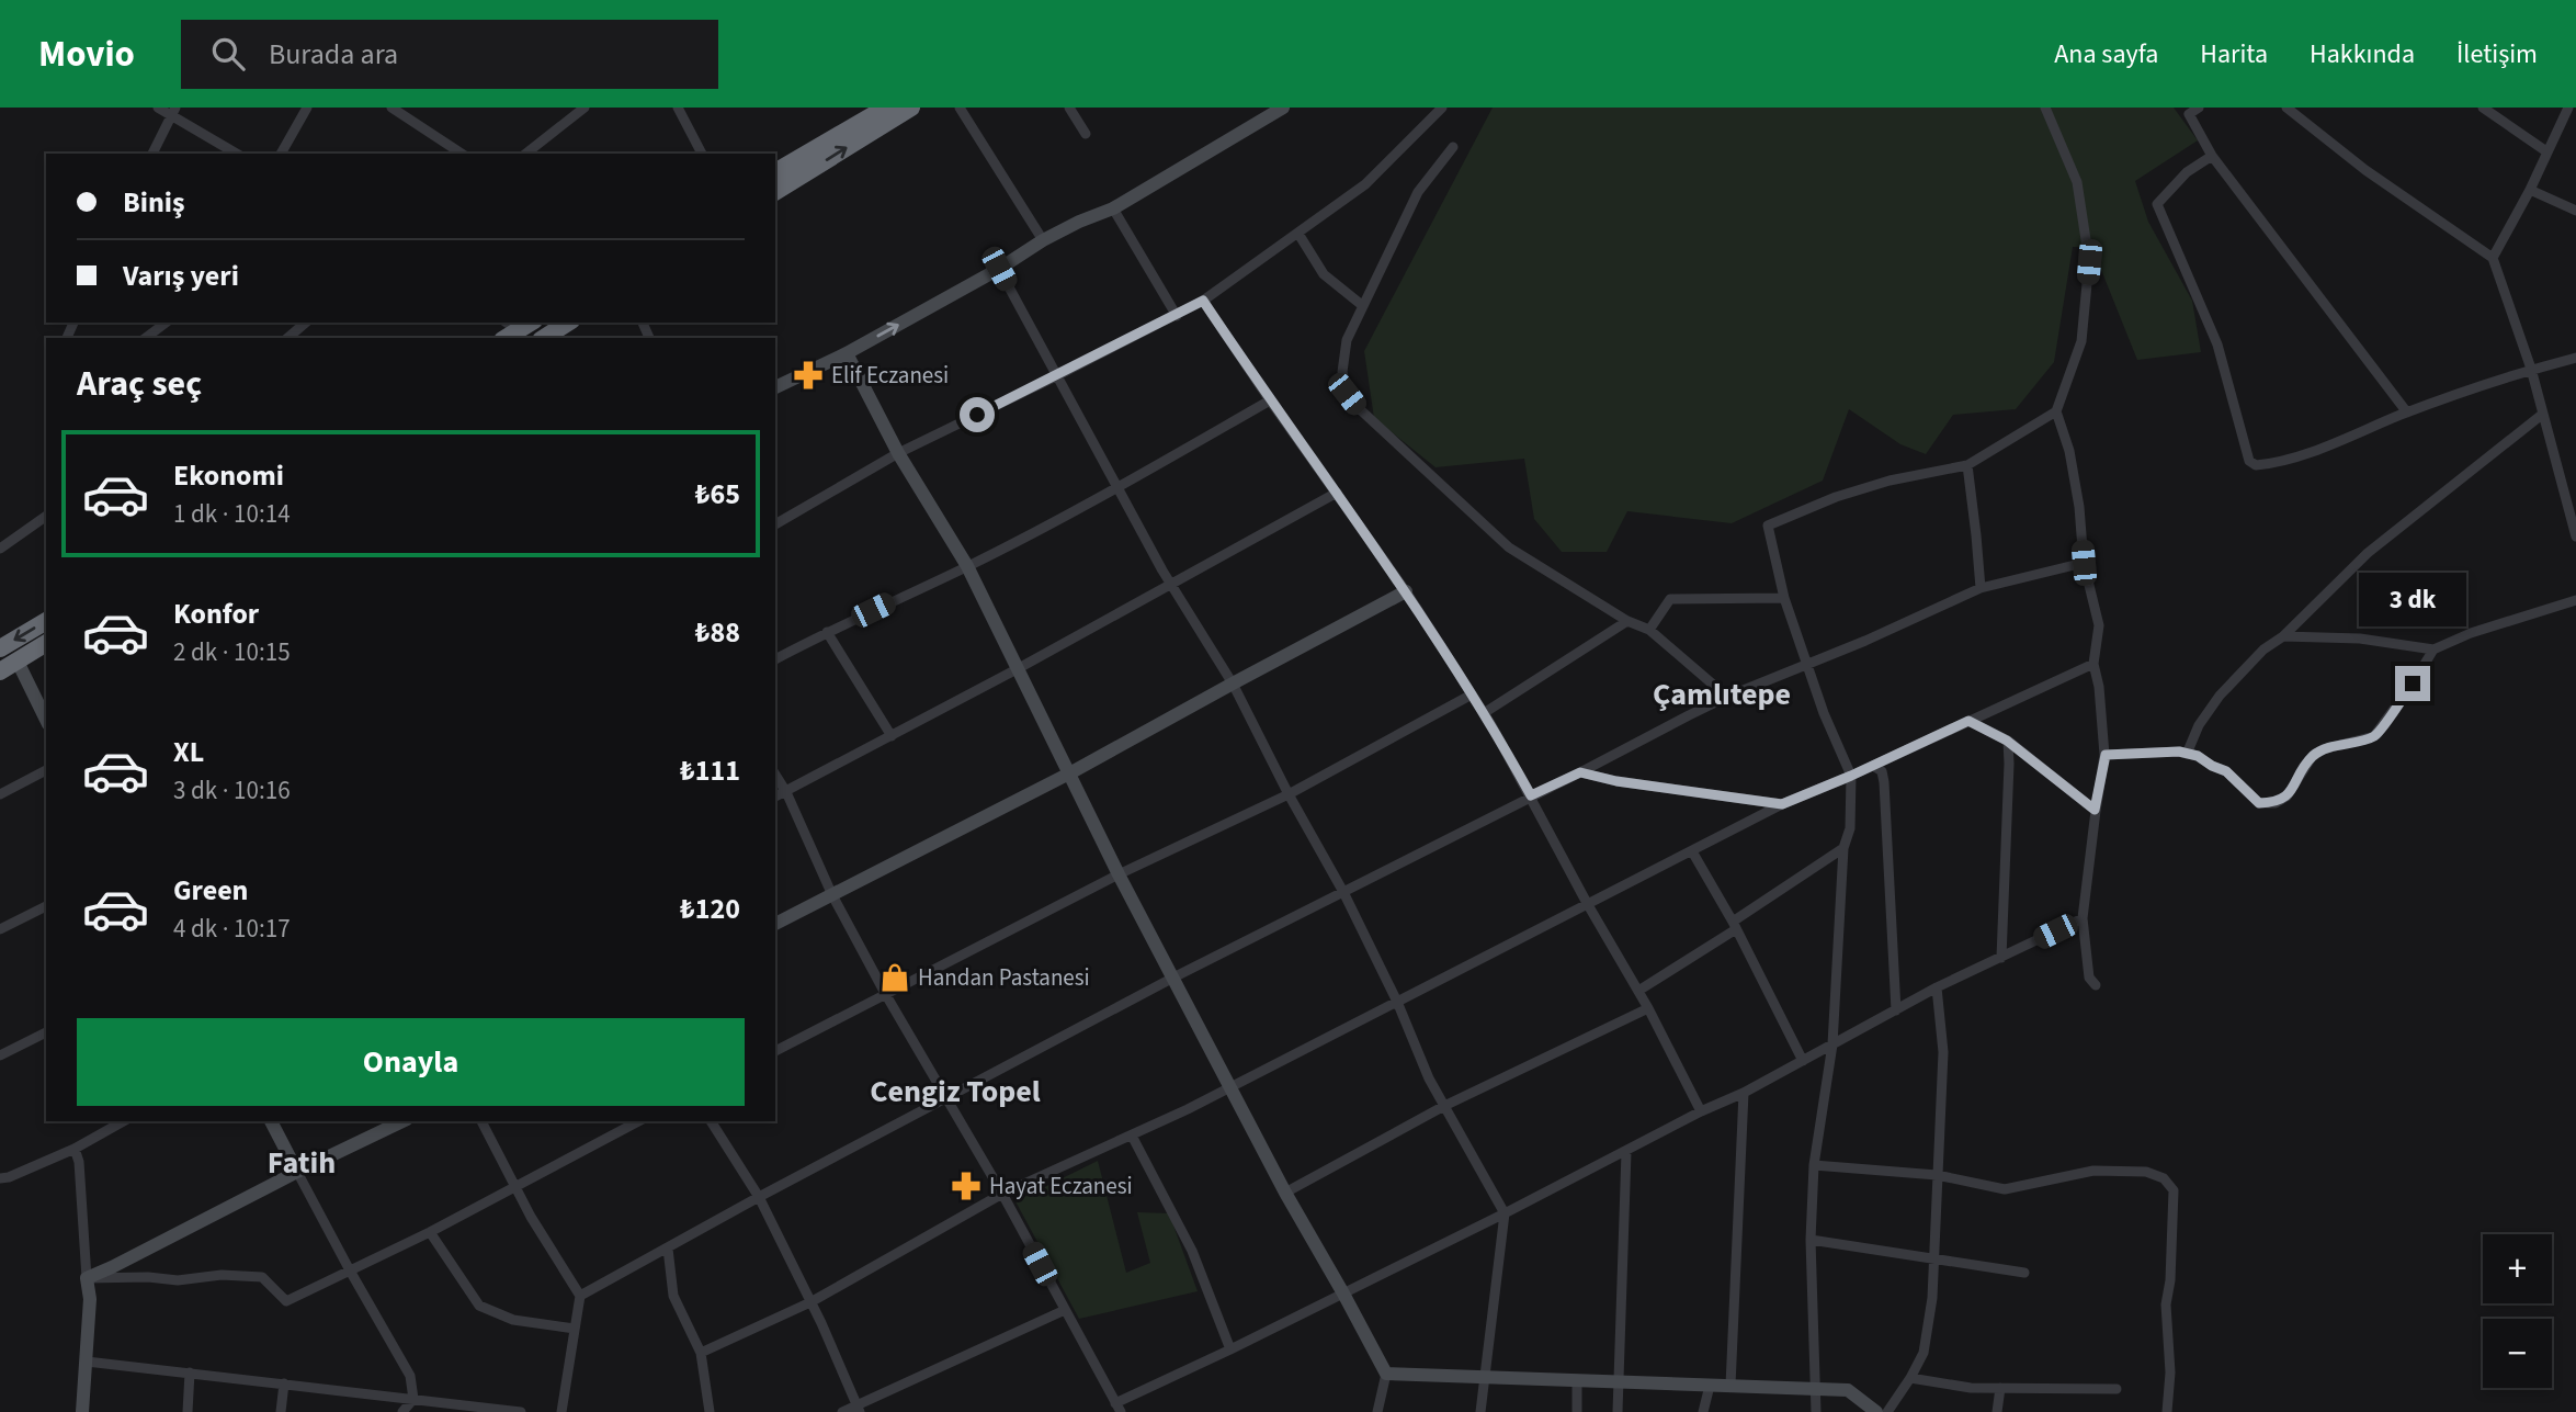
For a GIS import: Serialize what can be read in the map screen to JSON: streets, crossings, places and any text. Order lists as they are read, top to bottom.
{
  "districts": ["Çamlıtepe", "Cengiz Topel", "Fatih"],
  "places": {
    "pharmacy": ["Elif Eczanesi", "Hayat Eczanesi"],
    "shop": ["Handan Pastanesi"]
  },
  "page": {
    "header": "Movio",
    "search": "Burada ara",
    "nav": [
      "Ana sayfa",
      "Harita",
      "Hakkında",
      "İletişim"
    ],
    "banner": ["Biniş", "Varış yeri"],
    "heading": "Araç seç",
    "list": [
      {
        "name": "Ekonomi",
        "note": "1 dk · 10:14",
        "value": "₺65"
      },
      {
        "name": "Konfor",
        "note": "2 dk · 10:15",
        "value": "₺88"
      },
      {
        "name": "XL",
        "note": "3 dk · 10:16",
        "value": "₺111"
      },
      {
        "name": "Green",
        "note": "4 dk · 10:17",
        "value": "₺120"
      }
    ],
    "bubble": "3 dk",
    "buttons": "Onayla",
    "map_buttons": ["+", "−"]
  }
}
